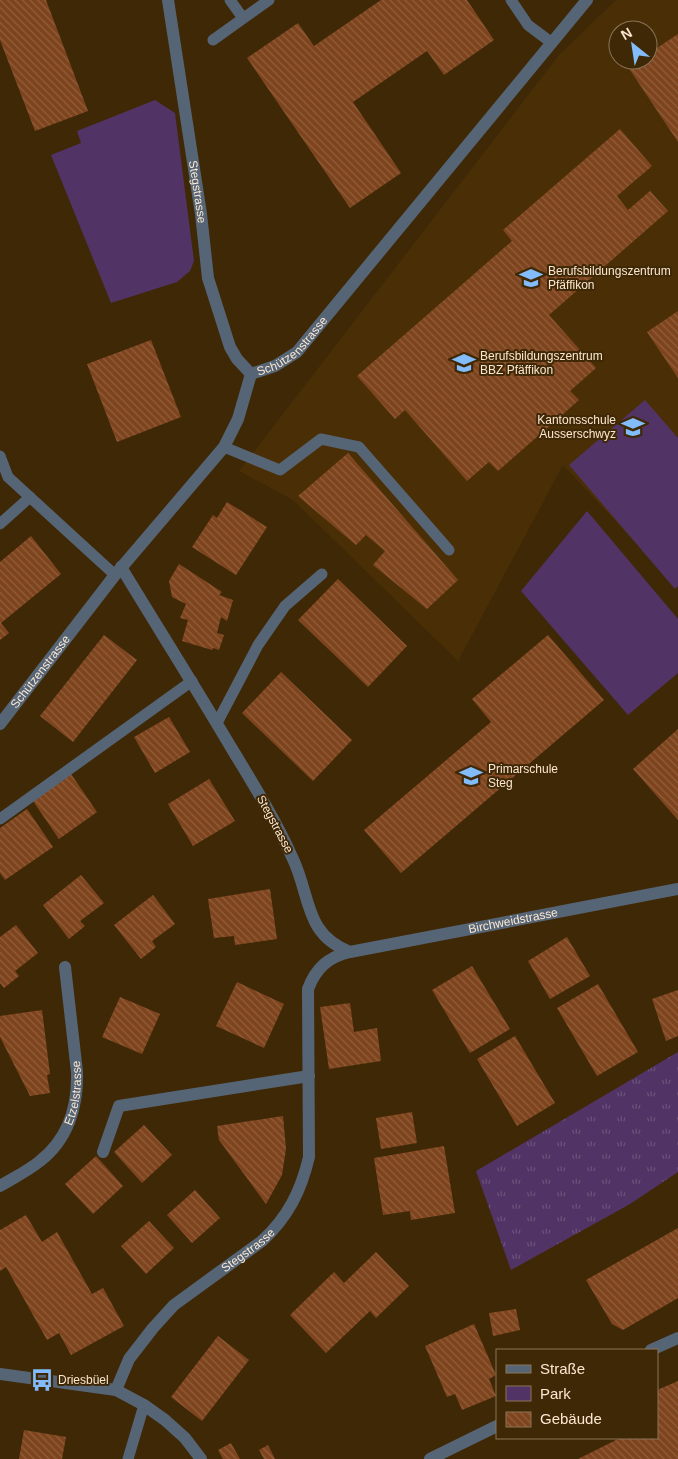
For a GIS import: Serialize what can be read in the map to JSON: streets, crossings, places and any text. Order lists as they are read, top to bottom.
{
  "streets": {
    "street": [
      "Stegstrasse",
      "Schützenstrasse",
      "Birchweidstrasse",
      "Etzelstrasse"
    ]
  },
  "crossings": [
    ["Stegstrasse", "Schützenstrasse"],
    ["Stegstrasse", "Birchweidstrasse"]
  ],
  "places": {
    "school or university": [
      "Berufsbildungszentrum Pfäffikon",
      "Berufsbildungszentrum BBZ Pfäffikon",
      "Kantonsschule Ausserschwyz",
      "Primarschule Steg"
    ],
    "bus stop": ["Driesbüel"]
  },
  "legend": ["Straße", "Park", "Gebäude"],
  "north": "top left"
}
